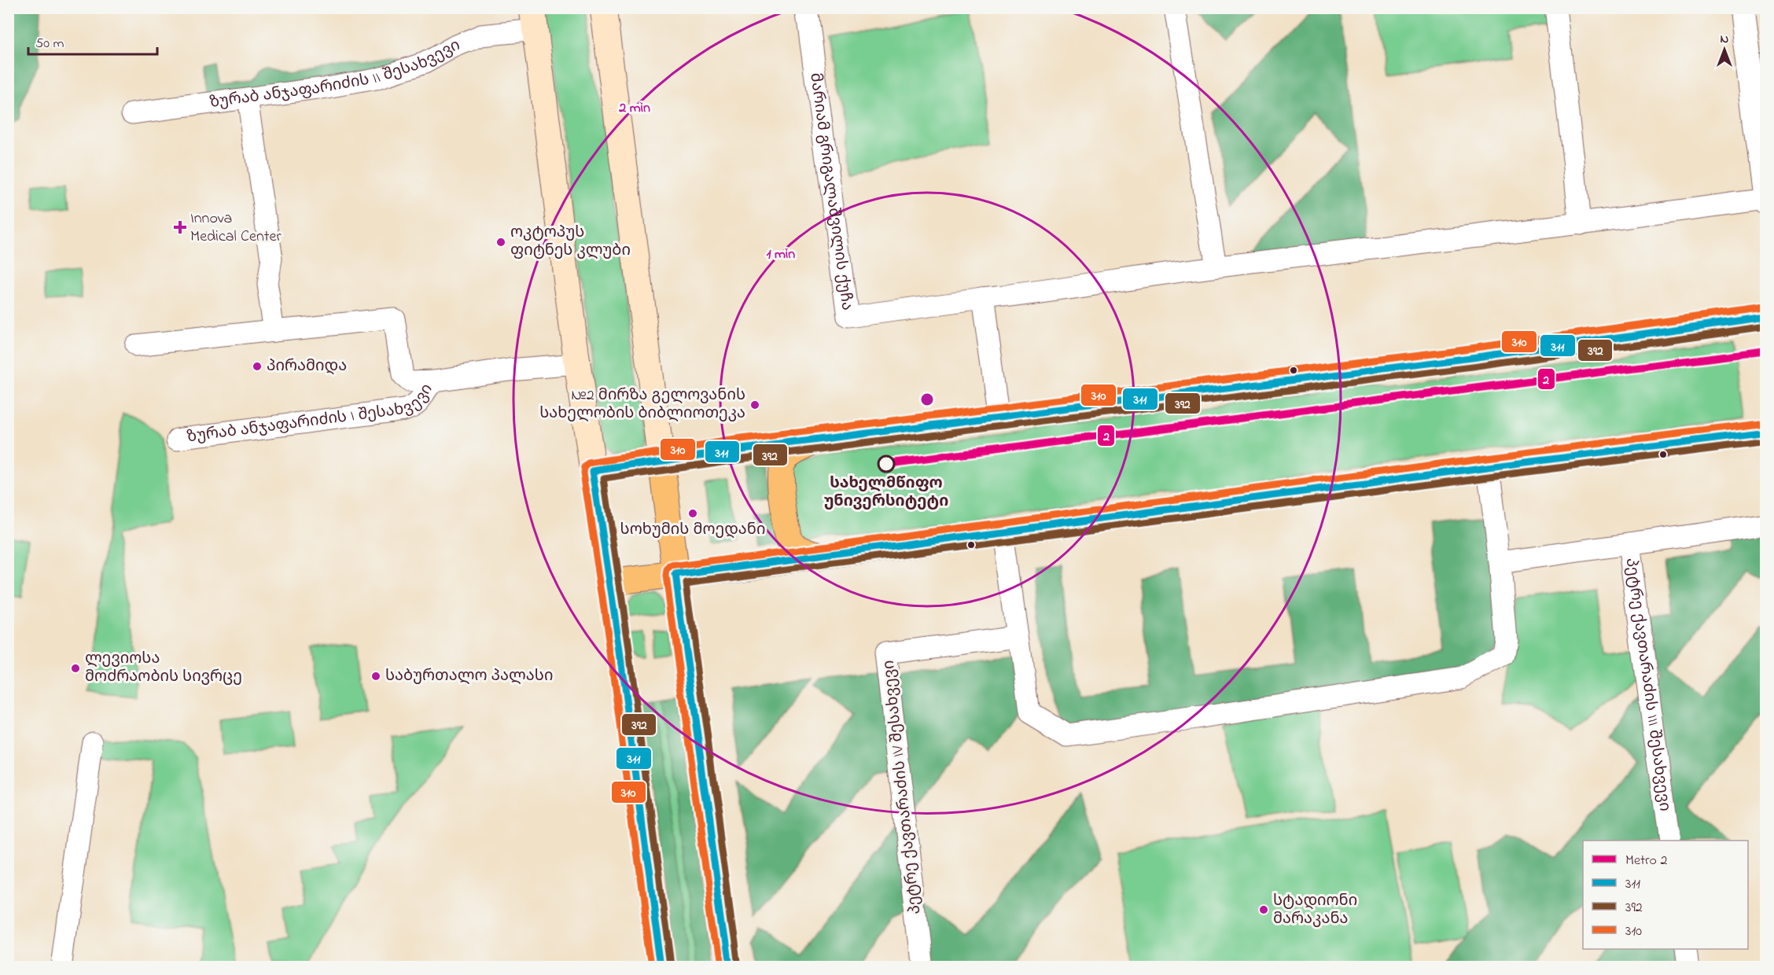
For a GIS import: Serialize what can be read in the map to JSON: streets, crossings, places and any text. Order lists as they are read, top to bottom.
{
  "streets": {
    "street": [
      "ზურაბ ანჯაფარიძის II შესახვევი",
      "მარიამ გრიგალაშვილის ქუჩა",
      "ზურაბ ანჯაფარიძის I შესახვევი",
      "პეტრე ქავთარაძის III შესახვევი",
      "პეტრე ქავთარაძის IV შესახვევი"
    ]
  },
  "places": {
    "health": ["Innova Medical Center"],
    "other": [
      "ოკტოპუს ფიტნეს კლუბი",
      "პირამიდა",
      "№2 მირზა გელოვანის სახელობის ბიბლიოთეკა",
      "სახელმწიფო უნივერსიტეტი",
      "სოხუმის მოედანი",
      "ლევიოსა მოძრაობის სივრცე",
      "საბურთალო პალასი",
      "სტადიონი მარაკანა"
    ]
  },
  "lines": [
    "transit line 310",
    "transit line 311",
    "transit line 392",
    "metro line 2"
  ],
  "legend": [
    "Metro 2",
    "311",
    "392",
    "310"
  ],
  "scale_bar": "50 m",
  "north": "top",
  "rings": ["2 min", "1 min"]
}
